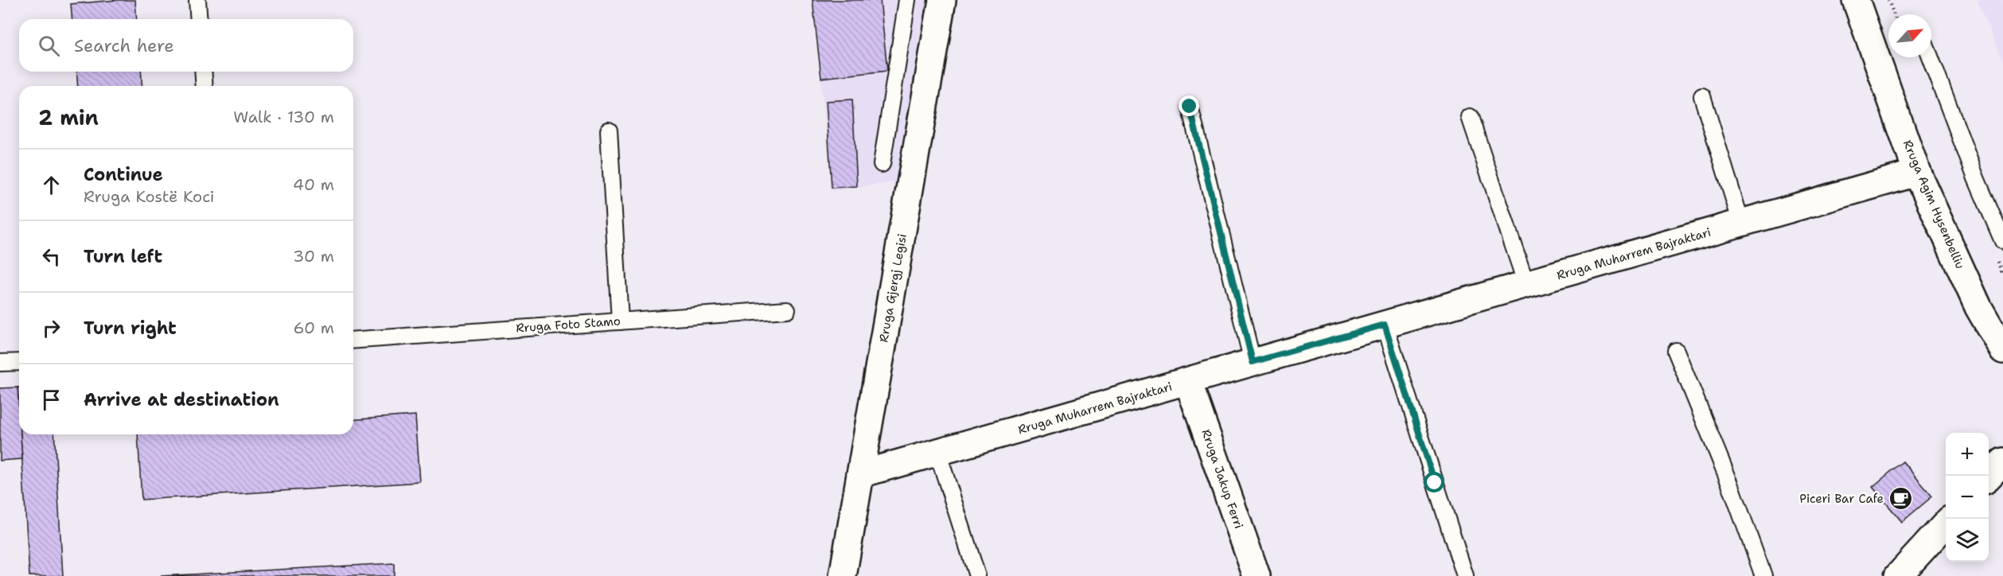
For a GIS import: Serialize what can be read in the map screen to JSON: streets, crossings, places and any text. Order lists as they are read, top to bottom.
{
  "streets": {
    "street": [
      "Rruga Agim Hysenbelliu",
      "Rruga Muharrem Bajraktari",
      "Rruga Gjergj Legisi",
      "Rruga Jakup Ferri"
    ],
    "lane": ["Rruga Foto Stamo"]
  },
  "crossings": [
    ["Rruga Agim Hysenbelliu", "Rruga Muharrem Bajraktari"],
    ["Rruga Muharrem Bajraktari", "Rruga Gjergj Legisi"],
    ["Rruga Muharrem Bajraktari", "Rruga Jakup Ferri"]
  ],
  "places": {
    "cafe": ["Piceri Bar Cafe"]
  },
  "north": "top right",
  "page": {
    "search": "Search here",
    "heading": ["2 min", "Walk · 130 m"],
    "list": [
      ["Continue", "Rruga Kostë Koci", "40 m"],
      ["Turn left", "30 m"],
      ["Turn right", "60 m"],
      "Arrive at destination"
    ],
    "map_buttons": ["+", "−"]
  }
}
